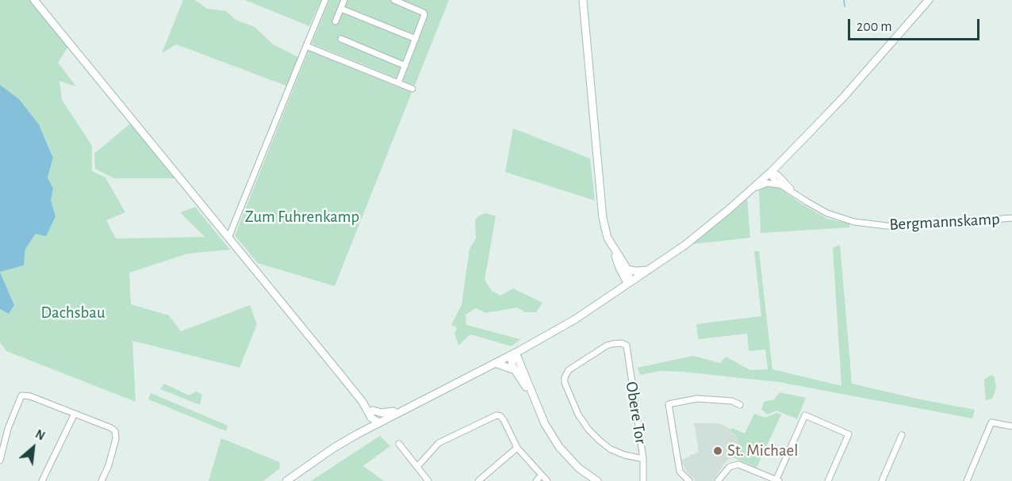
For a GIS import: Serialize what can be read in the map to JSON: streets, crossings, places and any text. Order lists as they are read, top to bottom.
{
  "streets": {
    "street": ["Bergmannskamp", "Obere Tor"]
  },
  "parks": ["Zum Fuhrenkamp", "Dachsbau"],
  "places": ["St. Michael"],
  "scale_bar": "200 m",
  "north": "top right"
}
